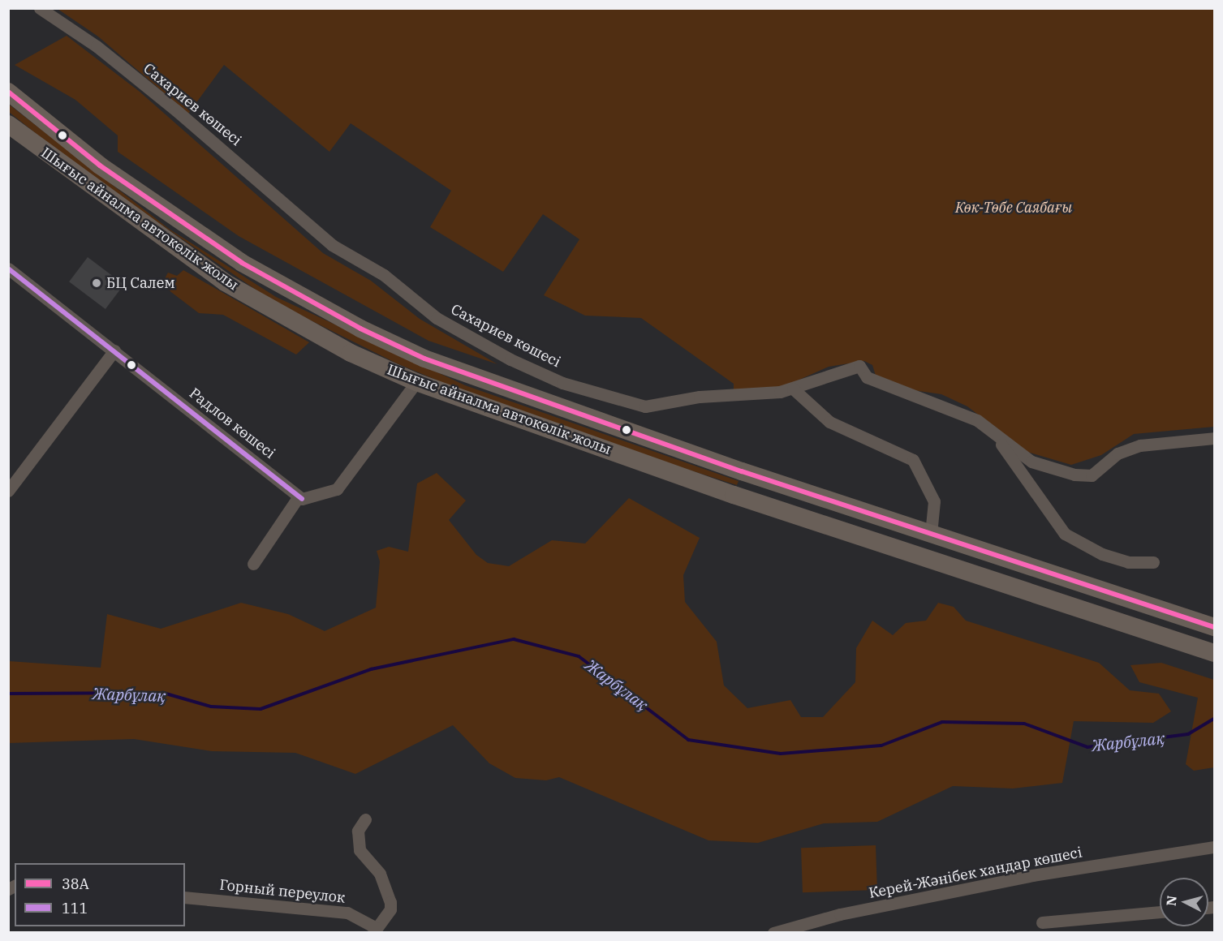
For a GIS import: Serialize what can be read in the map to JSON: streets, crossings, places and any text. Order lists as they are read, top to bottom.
{
  "streets": {
    "main road": ["Шығыс айналма автокөлік жолы"],
    "street": [
      "Сахариев көшесі",
      "Радлов көшесі",
      "Керей-Жәнібек хандар көшесі",
      "Горный переулок"
    ]
  },
  "water": ["Жарбұлақ"],
  "parks": ["Көк-Төбе Саябағы"],
  "places": ["БЦ Салем"],
  "lines": ["transit line 38А", "transit line 111"],
  "legend": ["38А", "111"],
  "north": "left"
}
